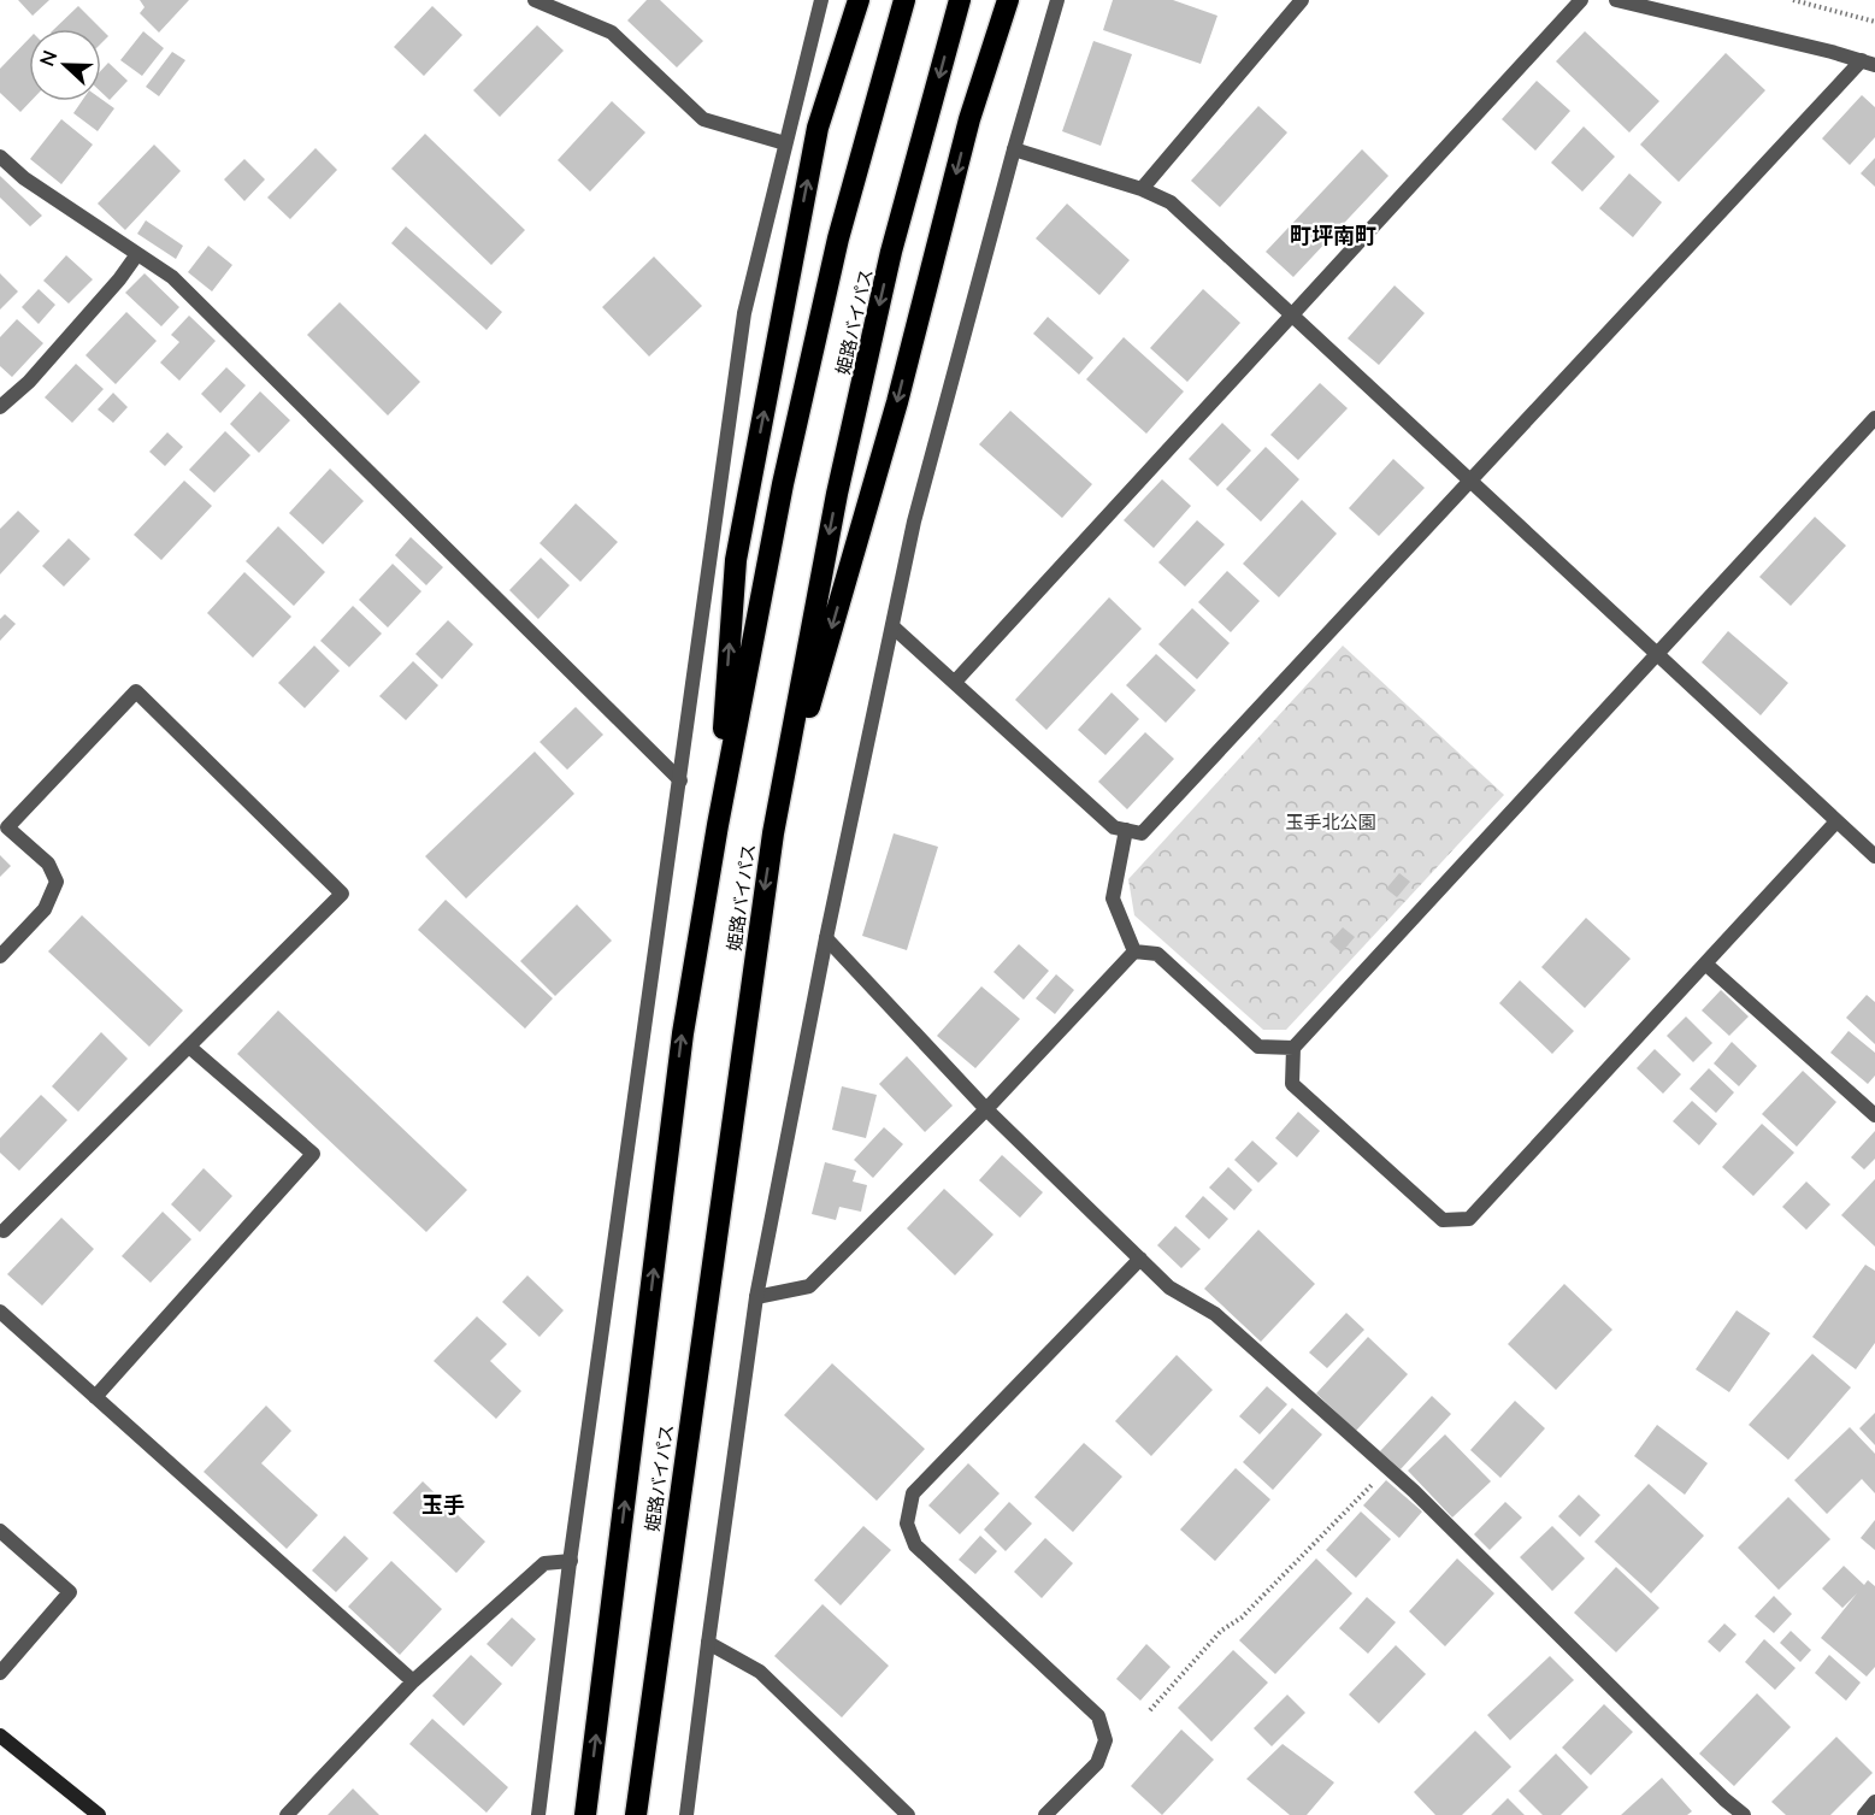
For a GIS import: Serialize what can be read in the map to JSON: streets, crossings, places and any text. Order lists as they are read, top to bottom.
{
  "streets": {
    "highway": ["姫路バイパス"]
  },
  "districts": ["町坪南町", "玉手"],
  "parks": ["玉手北公園"],
  "north": "left"
}
